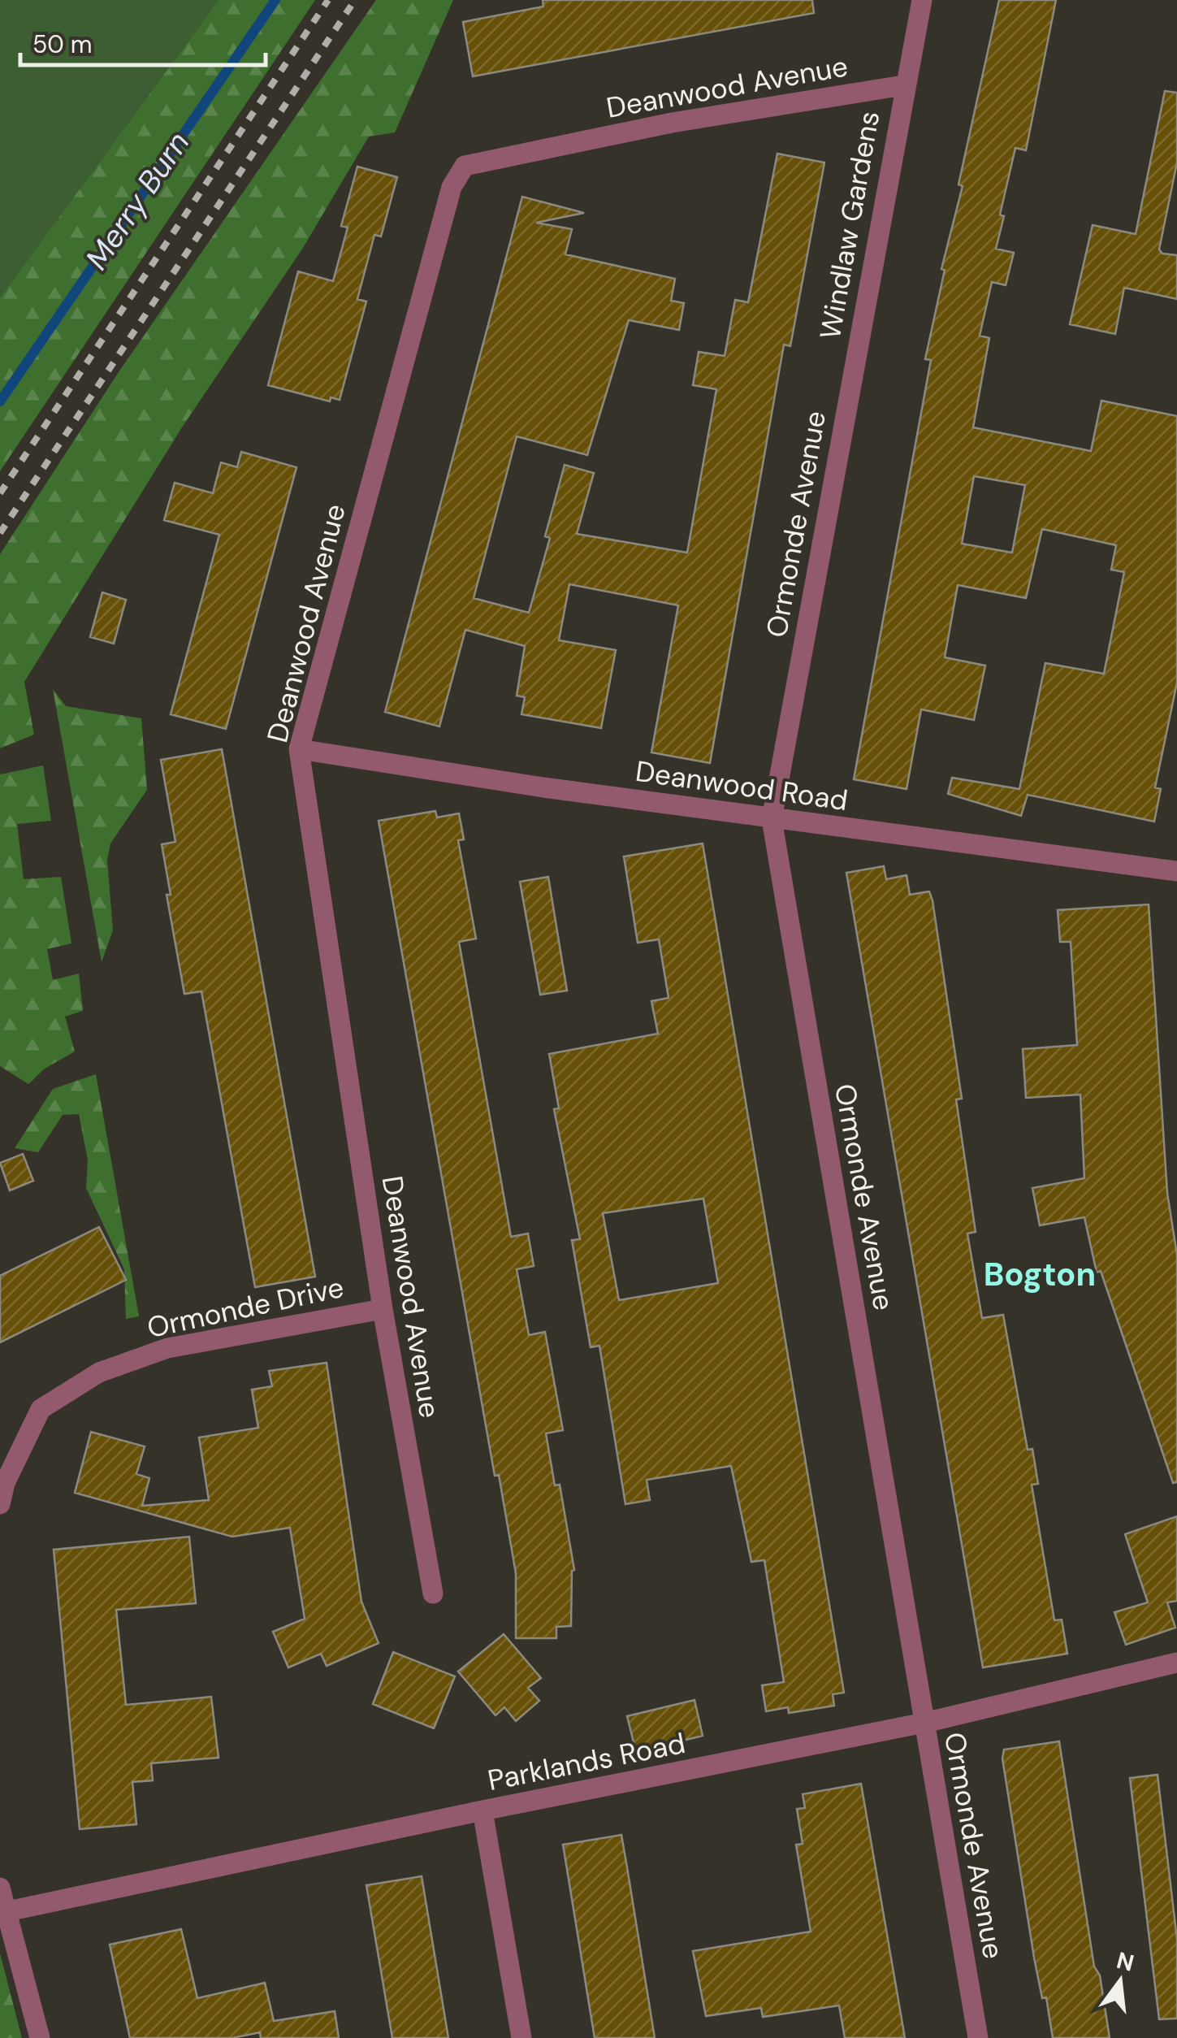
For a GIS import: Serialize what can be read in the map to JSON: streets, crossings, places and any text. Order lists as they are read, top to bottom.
{
  "streets": {
    "street": [
      "Deanwood Avenue",
      "Windlaw Gardens",
      "Ormonde Avenue",
      "Deanwood Road",
      "Ormonde Drive",
      "Parklands Road"
    ]
  },
  "crossings": [
    ["Deanwood Avenue", "Windlaw Gardens"],
    ["Deanwood Avenue", "Deanwood Road"],
    ["Deanwood Avenue", "Ormonde Drive"],
    ["Windlaw Gardens", "Ormonde Avenue"],
    ["Ormonde Avenue", "Deanwood Road"],
    ["Ormonde Avenue", "Parklands Road"]
  ],
  "districts": ["Bogton"],
  "water": ["Merry Burn"],
  "scale_bar": "50 m",
  "north": "top"
}
